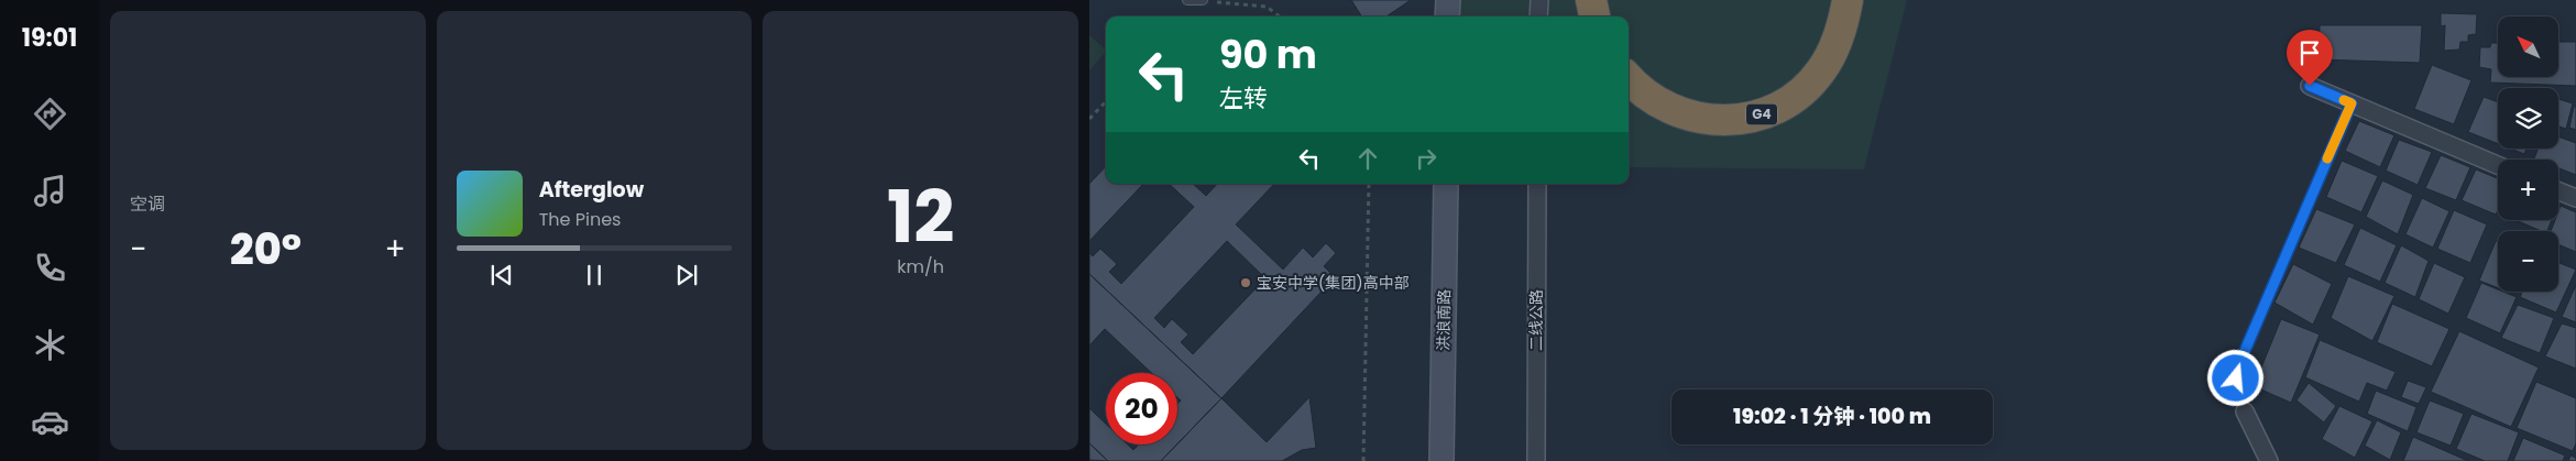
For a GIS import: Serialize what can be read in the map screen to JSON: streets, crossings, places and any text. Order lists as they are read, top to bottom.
{
  "streets": {
    "highway": ["G4"],
    "main road": ["洪浪南路"],
    "street": ["二线公路"]
  },
  "places": ["宝安中学(集团)高中部"],
  "north": "top left",
  "page": {
    "tabs": "19:01",
    "tile": [
      "空调",
      ["12", "km/h"]
    ],
    "map_buttons": ["+", "−"],
    "turn": ["90 m", "左转"],
    "song": ["Afterglow", "The Pines"],
    "heat": ["−", "20°", "+"],
    "limit": "20",
    "trip": "19:02 · 1 分钟 · 100 m"
  }
}
